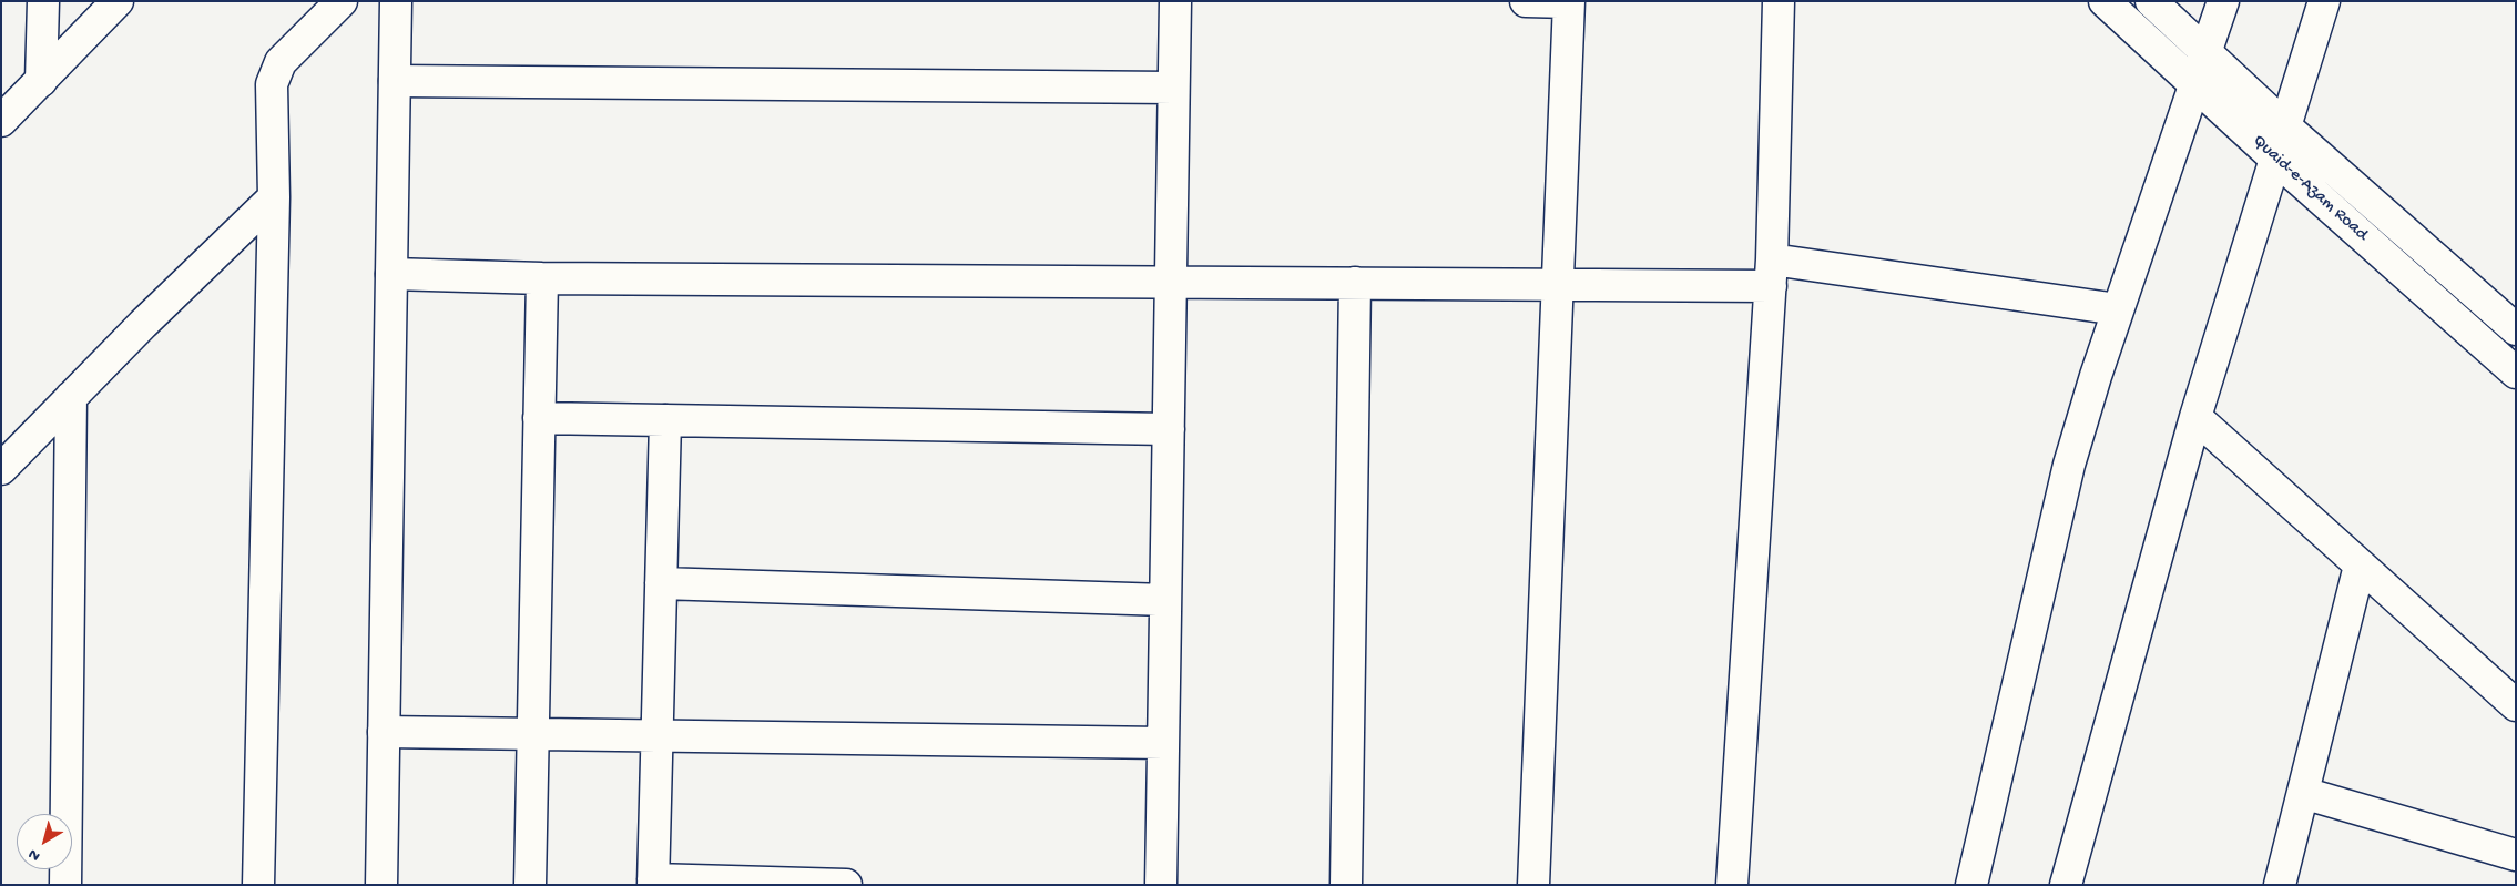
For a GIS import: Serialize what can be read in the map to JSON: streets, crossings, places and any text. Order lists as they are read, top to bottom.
{
  "streets": {
    "street": ["Quaid-e-Azam Road"]
  },
  "north": "bottom left"
}
